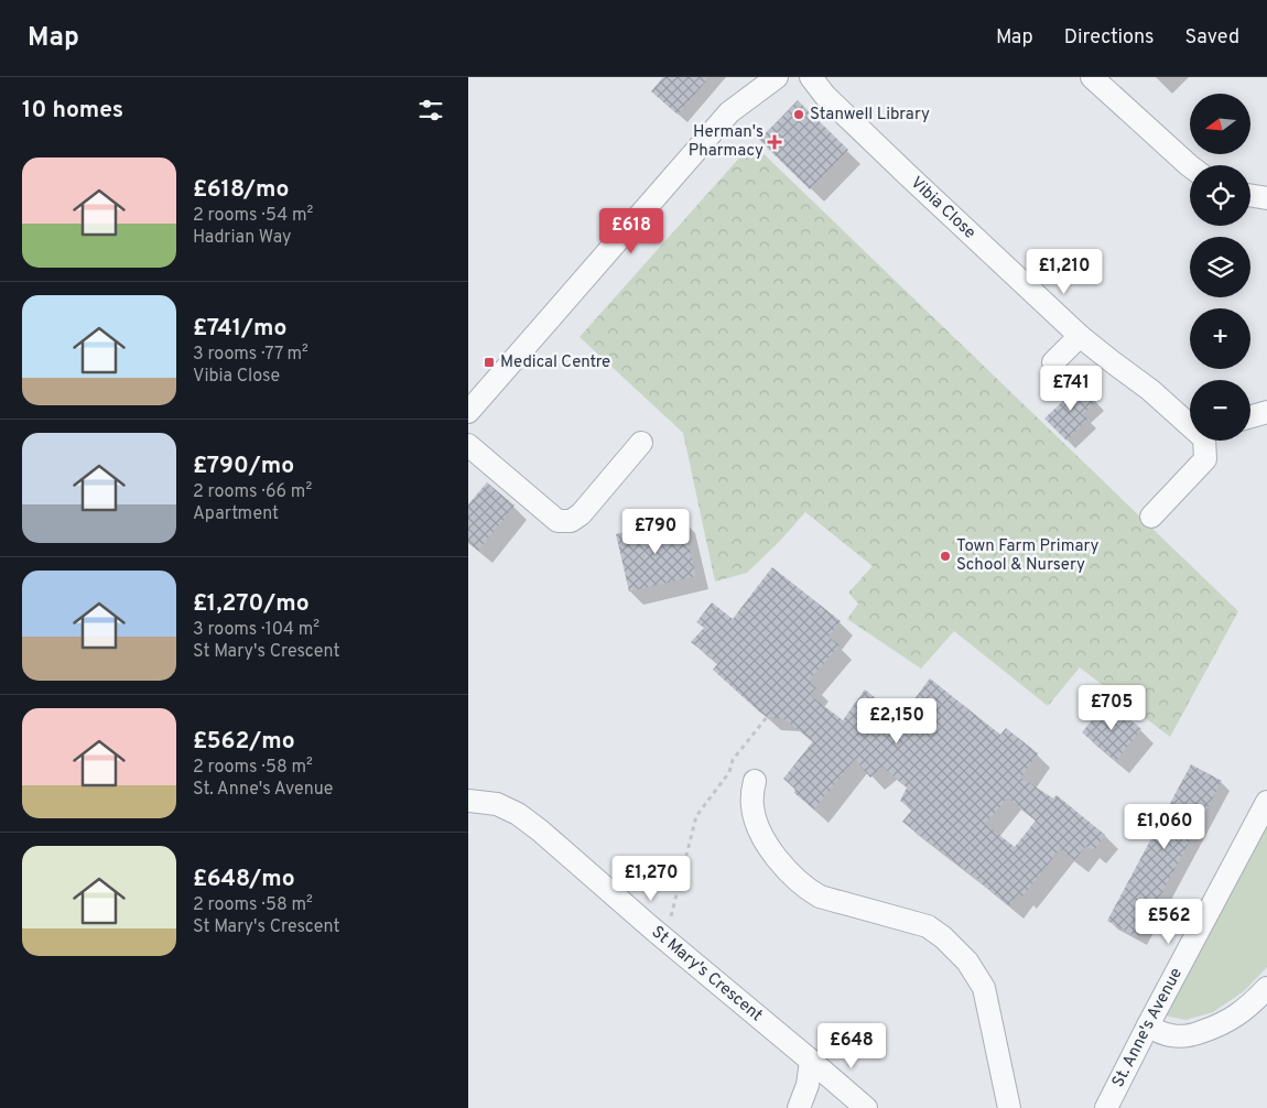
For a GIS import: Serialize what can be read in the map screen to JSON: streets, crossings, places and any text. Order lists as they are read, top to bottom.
{
  "streets": {
    "street": ["Vibia Close", "St Mary's Crescent", "St. Anne's Avenue"]
  },
  "places": {
    "other": ["Stanwell Library", "Town Farm Primary School & Nursery"],
    "health": ["Herman's Pharmacy"],
    "transit": ["Medical Centre"]
  },
  "north": "left",
  "page": {
    "header": "Map",
    "nav": ["Map", "Directions", "Saved"],
    "heading": "10 homes",
    "map_buttons": ["+", "−"],
    "list": [
      {
        "name": "£618/mo",
        "note": "2 rooms · 54 m² · Hadrian Way"
      },
      {
        "name": "£741/mo",
        "note": "3 rooms · 77 m² · Vibia Close"
      },
      {
        "name": "£790/mo",
        "note": "2 rooms · 66 m² · Apartment"
      },
      {
        "name": "£1,270/mo",
        "note": "3 rooms · 104 m² · St Mary's Crescent"
      },
      {
        "name": "£562/mo",
        "note": "2 rooms · 58 m² · St. Anne's Avenue"
      },
      {
        "name": "£648/mo",
        "note": "2 rooms · 58 m² · St Mary's Crescent"
      }
    ],
    "price": [
      "£618",
      "£1,210",
      "£741",
      "£790",
      "£705",
      "£2,150",
      "£1,060",
      "£1,270",
      "£562",
      "£648"
    ]
  }
}
